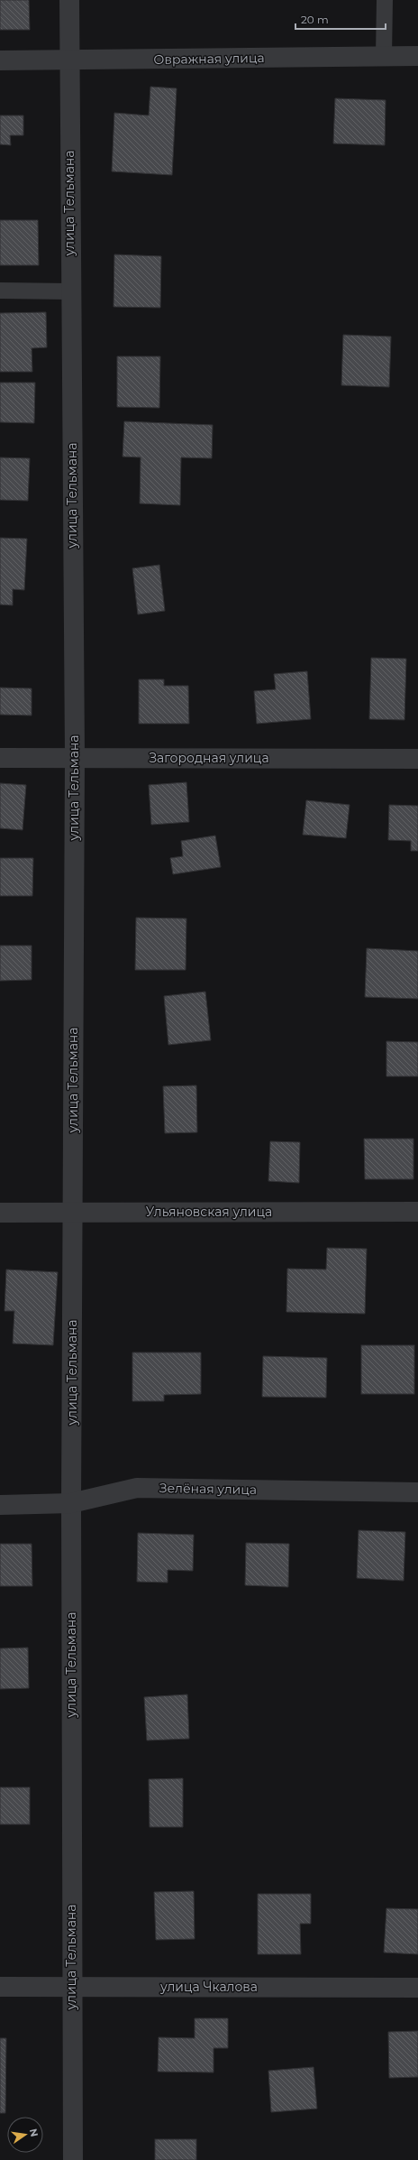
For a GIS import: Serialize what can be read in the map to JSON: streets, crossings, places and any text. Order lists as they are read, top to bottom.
{
  "streets": {
    "street": [
      "Овражная улица",
      "улица Тельмана",
      "Загородная улица",
      "Ульяновская улица",
      "Зелёная улица",
      "улица Чкалова"
    ]
  },
  "crossings": [
    ["Овражная улица", "улица Тельмана"],
    ["улица Тельмана", "Загородная улица"],
    ["улица Тельмана", "Ульяновская улица"],
    ["улица Тельмана", "Зелёная улица"],
    ["улица Тельмана", "улица Чкалова"]
  ],
  "scale_bar": "20 m",
  "north": "right"
}
